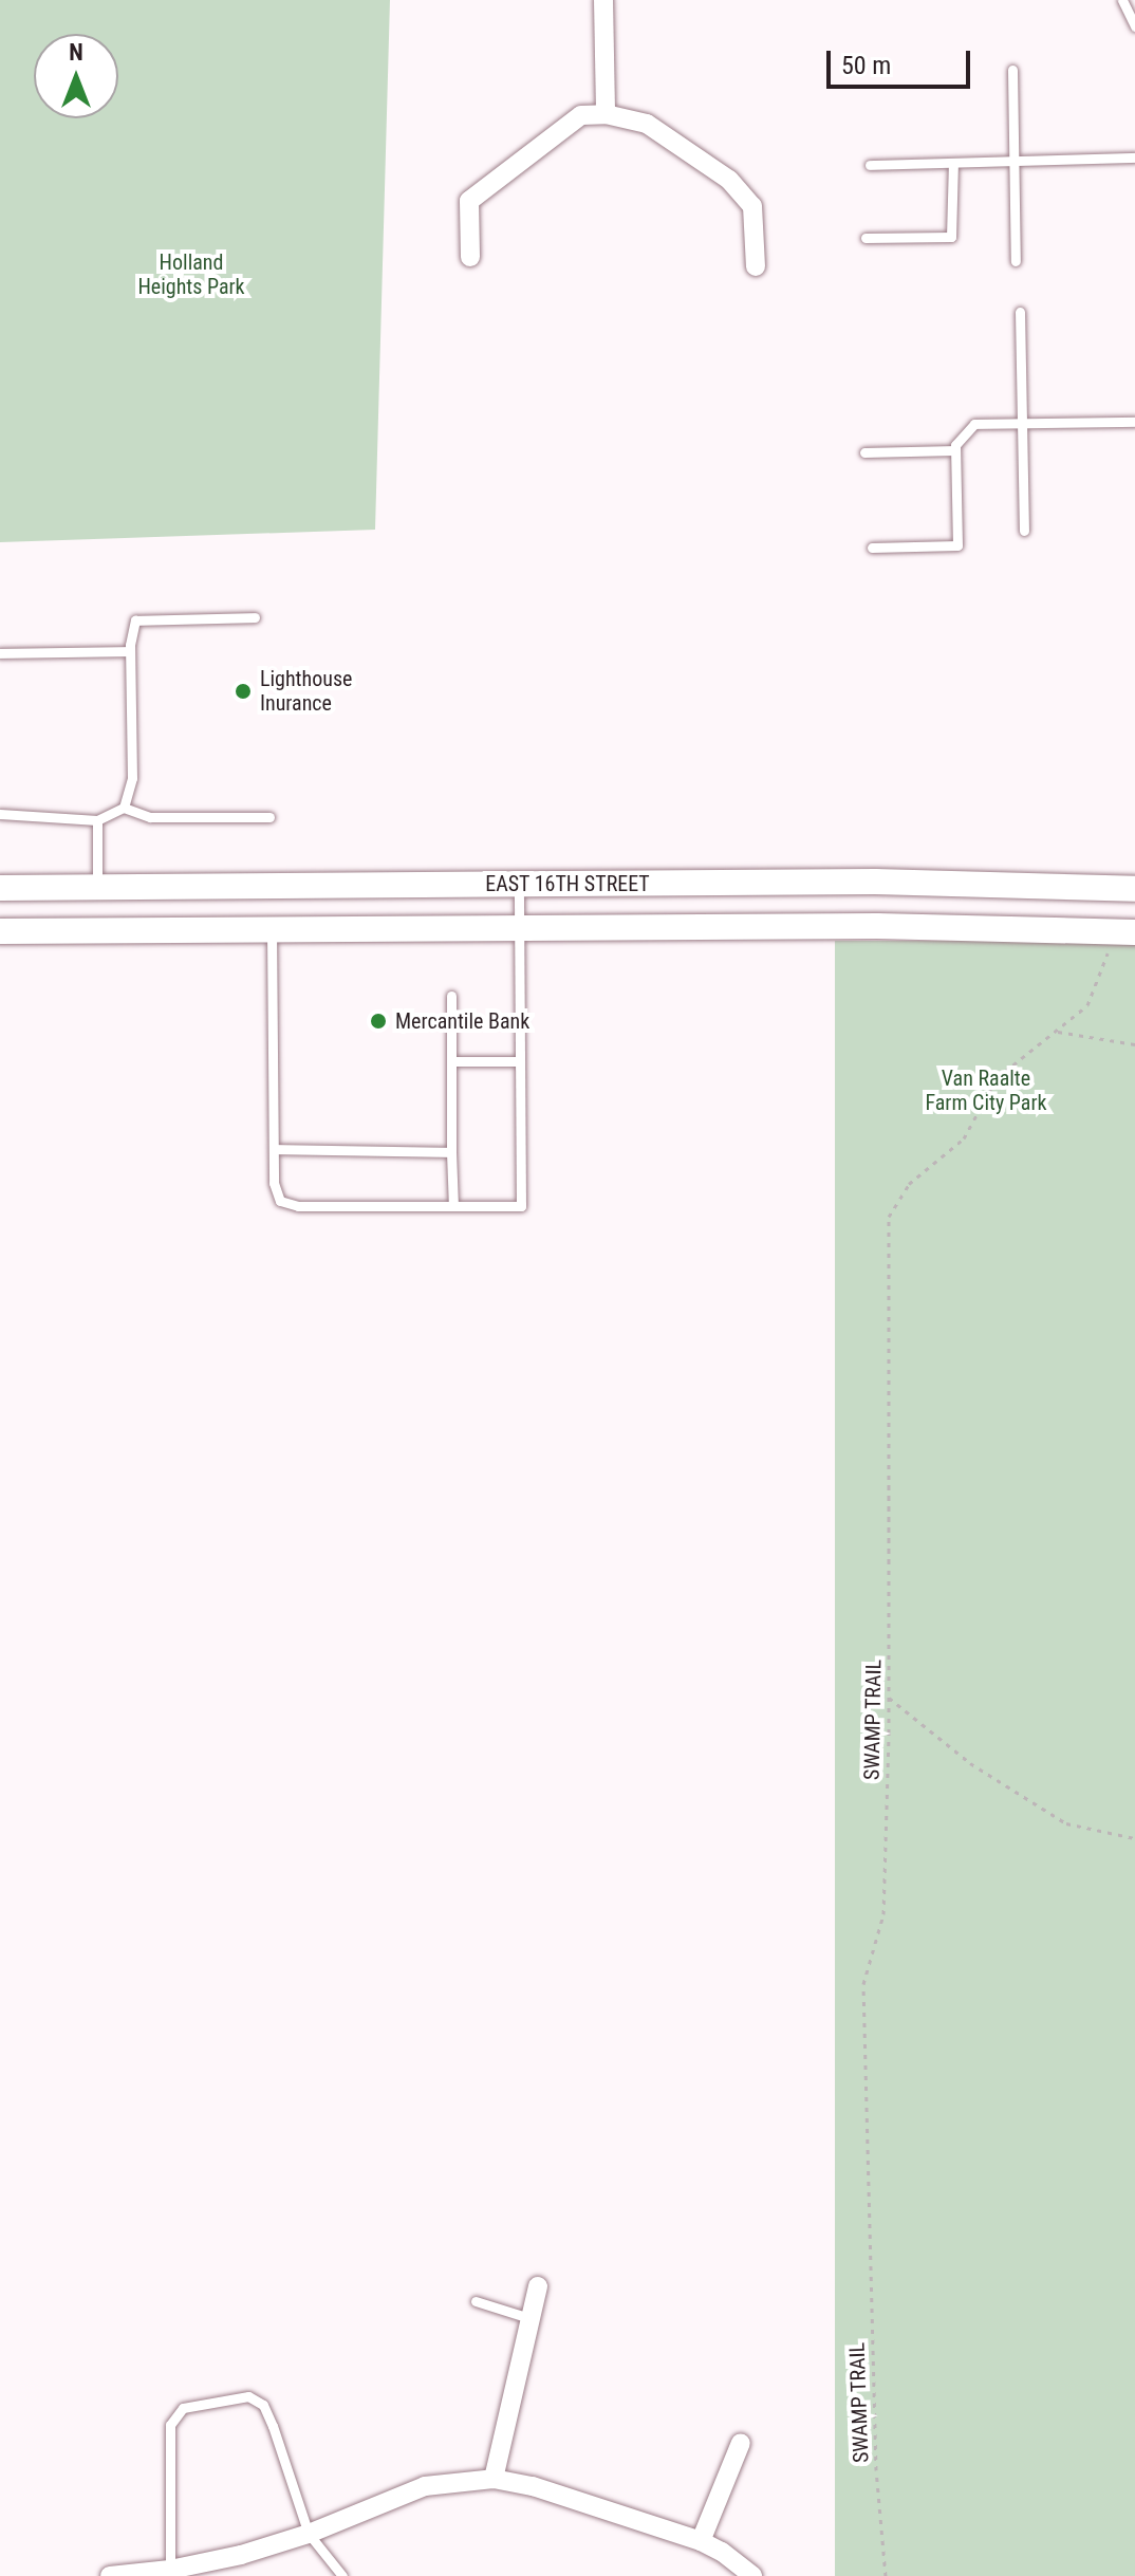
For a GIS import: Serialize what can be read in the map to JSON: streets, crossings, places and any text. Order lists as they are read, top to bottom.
{
  "streets": {
    "main road": ["EAST 16TH STREET"],
    "path": ["SWAMP TRAIL"]
  },
  "parks": ["Holland Heights Park", "Van Raalte Farm City Park"],
  "places": ["Lighthouse Inurance", "Mercantile Bank"],
  "scale_bar": "50 m",
  "north": "top"
}
